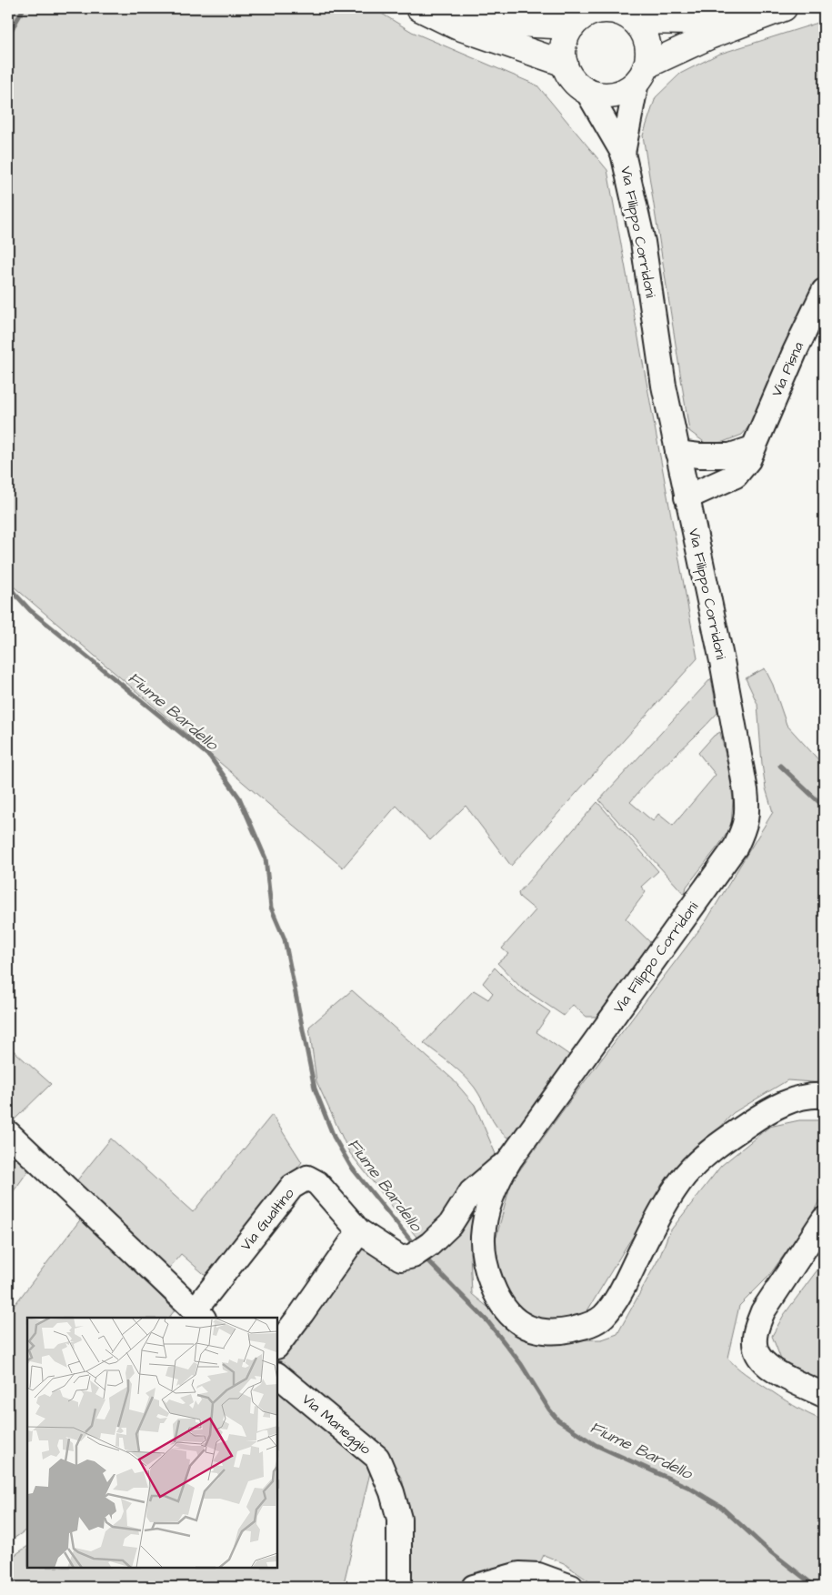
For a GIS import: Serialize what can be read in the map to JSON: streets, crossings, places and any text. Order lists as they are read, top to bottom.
{
  "streets": {
    "street": [
      "Via Filippo Corridoni",
      "Via Pisna",
      "Via Gualtino",
      "Via Maneggio"
    ]
  },
  "crossings": [
    ["Via Filippo Corridoni", "Via Pisna"],
    ["Via Filippo Corridoni", "Via Gualtino"]
  ],
  "water": ["Fiume Bardello"]
}
